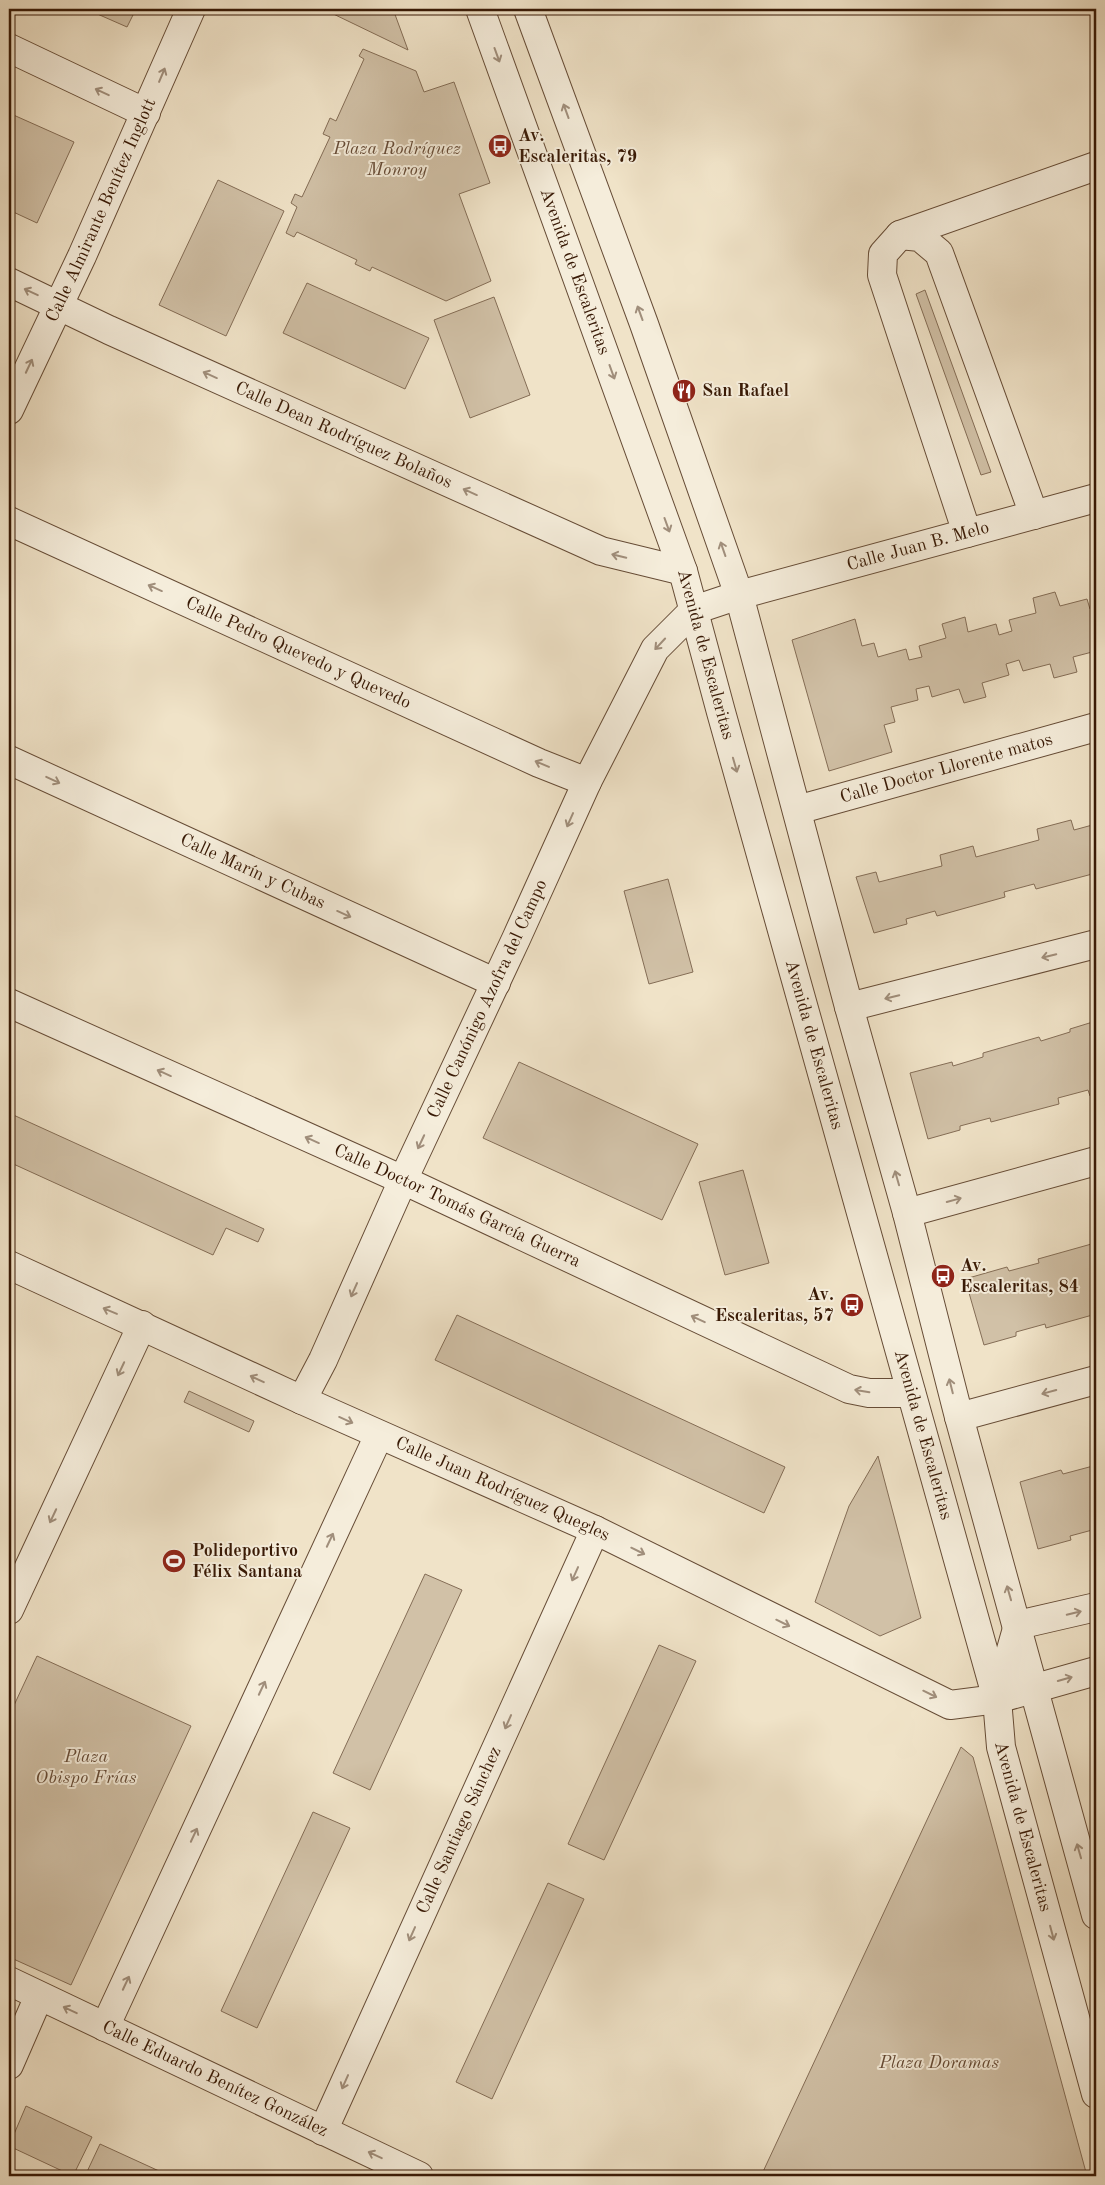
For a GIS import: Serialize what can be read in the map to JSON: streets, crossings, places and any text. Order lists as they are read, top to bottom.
{
  "streets": {
    "street": [
      "Calle Almirante Benítez Inglott",
      "Avenida de Escaleritas",
      "Calle Dean Rodríguez Bolaños",
      "Calle Juan B. Melo",
      "Calle Pedro Quevedo y Quevedo",
      "Calle Doctor Llorente matos",
      "Calle Marín y Cubas",
      "Calle Canónigo Azofra del Campo",
      "Calle Doctor Tomás García Guerra",
      "Calle Juan Rodríguez Quegles",
      "Calle Santiago Sánchez",
      "Calle Eduardo Benítez González"
    ]
  },
  "crossings": [
    ["Calle Almirante Benítez Inglott", "Calle Dean Rodríguez Bolaños"],
    ["Avenida de Escaleritas", "Calle Dean Rodríguez Bolaños"],
    ["Avenida de Escaleritas", "Calle Juan B. Melo"],
    ["Avenida de Escaleritas", "Calle Canónigo Azofra del Campo"],
    ["Avenida de Escaleritas", "Calle Doctor Tomás García Guerra"],
    ["Avenida de Escaleritas", "Calle Juan Rodríguez Quegles"],
    ["Calle Juan B. Melo", "Calle Canónigo Azofra del Campo"],
    ["Calle Pedro Quevedo y Quevedo", "Calle Canónigo Azofra del Campo"],
    ["Calle Marín y Cubas", "Calle Canónigo Azofra del Campo"],
    ["Calle Canónigo Azofra del Campo", "Calle Doctor Tomás García Guerra"],
    ["Calle Canónigo Azofra del Campo", "Calle Juan Rodríguez Quegles"],
    ["Calle Juan Rodríguez Quegles", "Calle Santiago Sánchez"],
    ["Calle Santiago Sánchez", "Calle Eduardo Benítez González"]
  ],
  "one_way": [
    "Calle Almirante Benítez Inglott",
    "Calle Dean Rodríguez Bolaños",
    "Calle Pedro Quevedo y Quevedo",
    "Calle Marín y Cubas",
    "Calle Canónigo Azofra del Campo",
    "Calle Doctor Tomás García Guerra",
    "Calle Eduardo Benítez González"
  ],
  "parks": ["Plaza Rodríguez Monroy", "Plaza Obispo Frías", "Plaza Doramas"],
  "places": {
    "bus stop": ["Av. Escaleritas, 79", "Av. Escaleritas, 84", "Av. Escaleritas, 57"],
    "restaurant": ["San Rafael"],
    "sports": ["Polideportivo Félix Santana"]
  }
}
